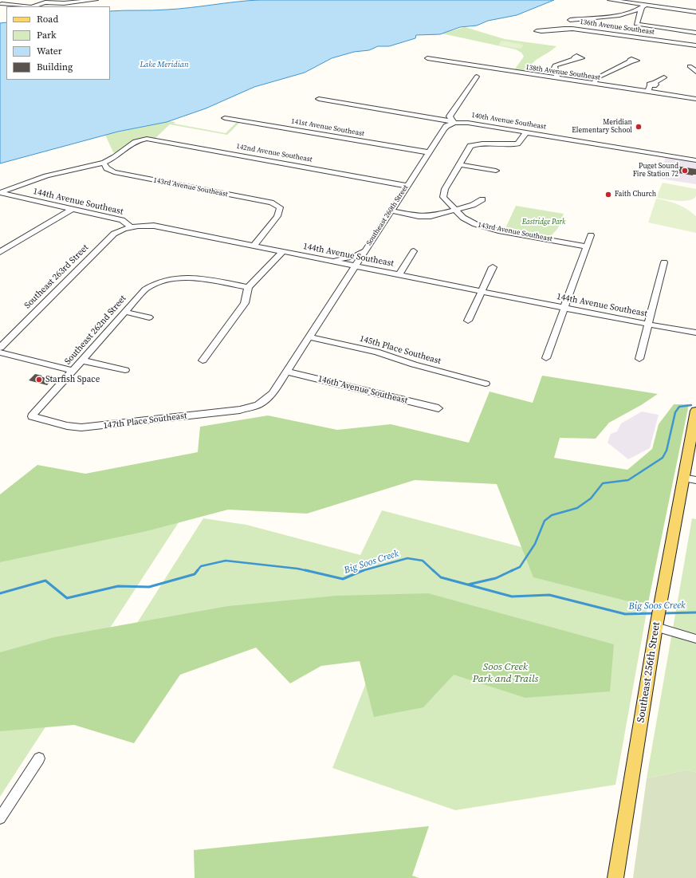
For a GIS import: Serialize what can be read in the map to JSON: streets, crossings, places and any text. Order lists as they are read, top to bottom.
{
  "streets": {
    "main road": ["Southeast 256th Street"],
    "street": [
      "136th Avenue Southeast",
      "138th Avenue Southeast",
      "140th Avenue Southeast",
      "141st Avenue Southeast",
      "142nd Avenue Southeast",
      "143rd Avenue Southeast",
      "144th Avenue Southeast",
      "Southeast 260th Street",
      "Southeast 263rd Street",
      "Southeast 262nd Street",
      "145th Place Southeast",
      "146th Avenue Southeast",
      "147th Place Southeast"
    ]
  },
  "crossings": [
    ["140th Avenue Southeast", "Southeast 260th Street"],
    ["141st Avenue Southeast", "Southeast 260th Street"],
    ["142nd Avenue Southeast", "143rd Avenue Southeast"],
    ["142nd Avenue Southeast", "Southeast 260th Street"],
    ["143rd Avenue Southeast", "144th Avenue Southeast"],
    ["144th Avenue Southeast", "Southeast 260th Street"],
    ["144th Avenue Southeast", "Southeast 263rd Street"],
    ["Southeast 260th Street", "145th Place Southeast"],
    ["Southeast 260th Street", "146th Avenue Southeast"],
    ["Southeast 260th Street", "147th Place Southeast"],
    ["Southeast 262nd Street", "147th Place Southeast"]
  ],
  "water": ["Lake Meridian", "Big Soos Creek"],
  "parks": ["Eastridge Park", "Soos Creek Park and Trails"],
  "places": [
    "Meridian Elementary School",
    "Puget Sound Fire Station 72",
    "Faith Church",
    "Starfish Space"
  ],
  "legend": [
    "Road",
    "Park",
    "Water",
    "Building"
  ]
}
